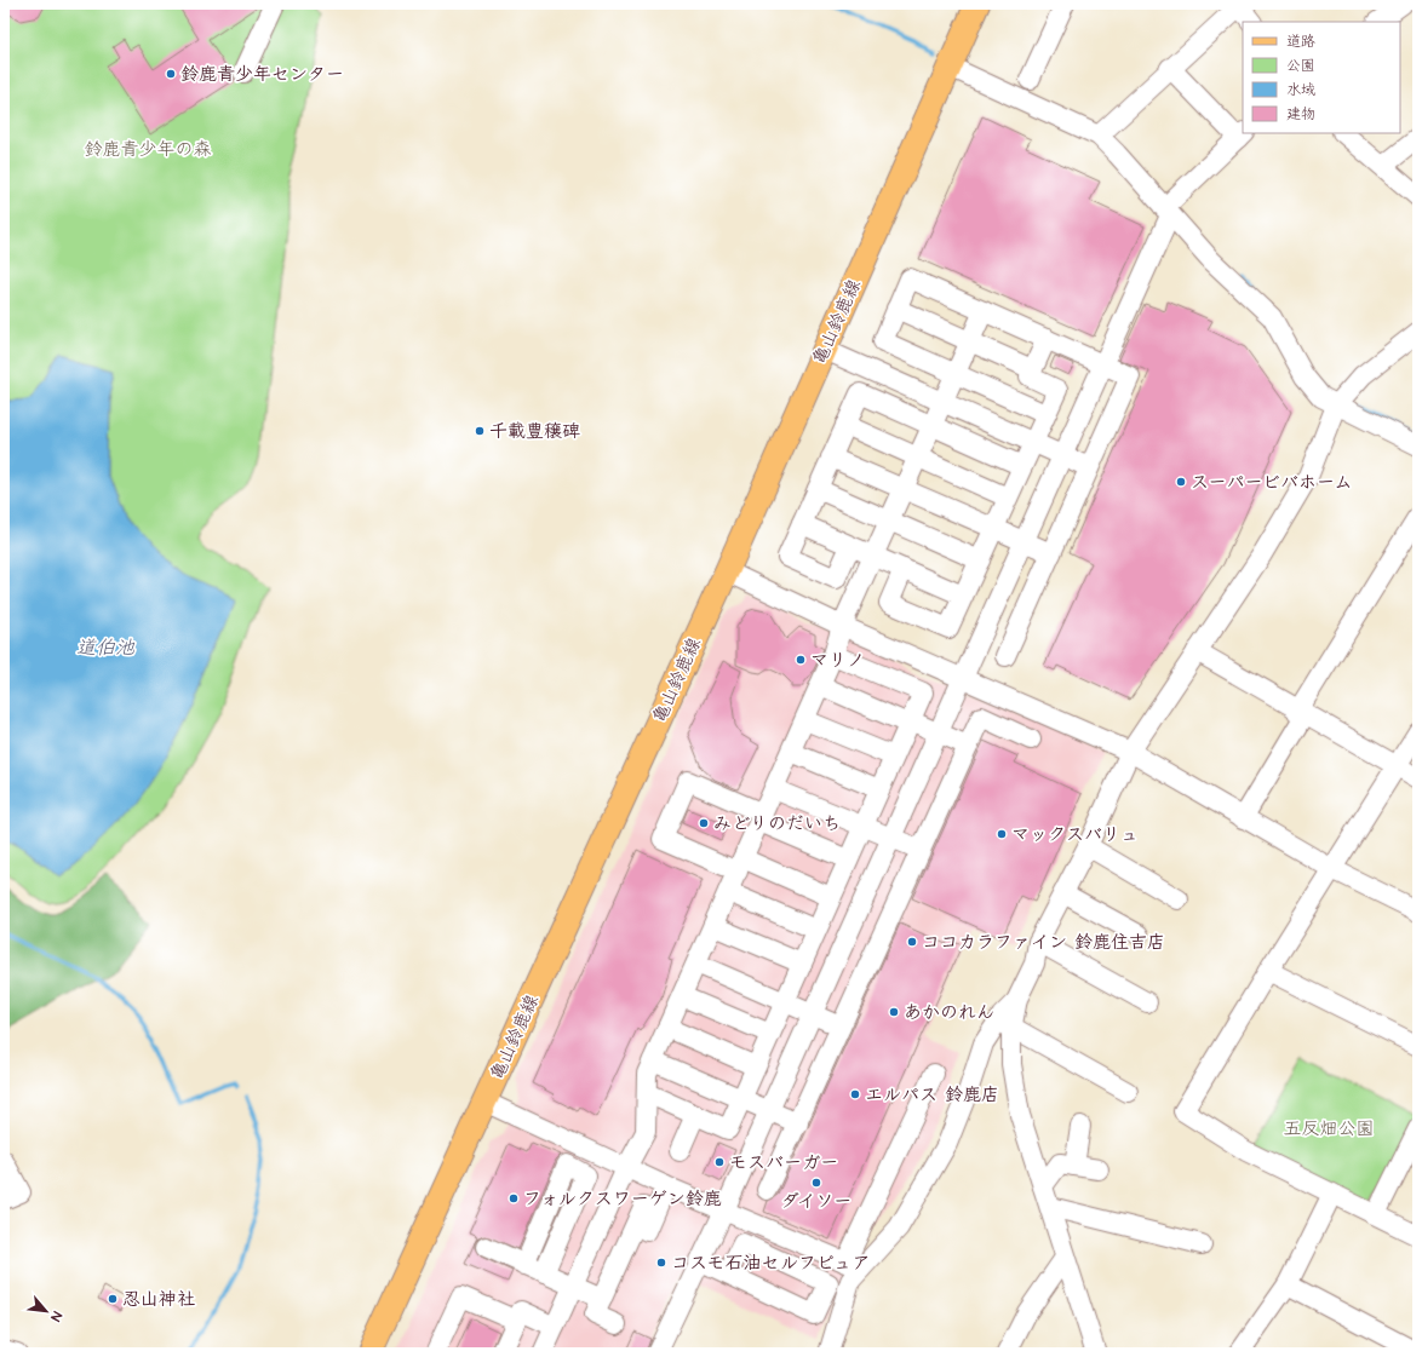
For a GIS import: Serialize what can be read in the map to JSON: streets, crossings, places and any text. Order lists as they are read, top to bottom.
{
  "streets": {
    "main road": ["亀山鈴鹿線"]
  },
  "water": ["道伯池"],
  "parks": ["鈴鹿青少年の森", "五反畑公園"],
  "places": [
    "鈴鹿青少年センター",
    "千載豊穣碑",
    "スーパービバホーム",
    "マリノ",
    "みどりのだいち",
    "マックスバリュ",
    "ココカラファイン 鈴鹿住吉店",
    "あかのれん",
    "エルパス 鈴鹿店",
    "モスバーガー",
    "ダイソー",
    "フォルクスワーゲン鈴鹿",
    "コスモ石油セルフピュア",
    "忍山神社"
  ],
  "legend": [
    "道路",
    "公園",
    "水域",
    "建物"
  ],
  "north": "bottom right"
}
